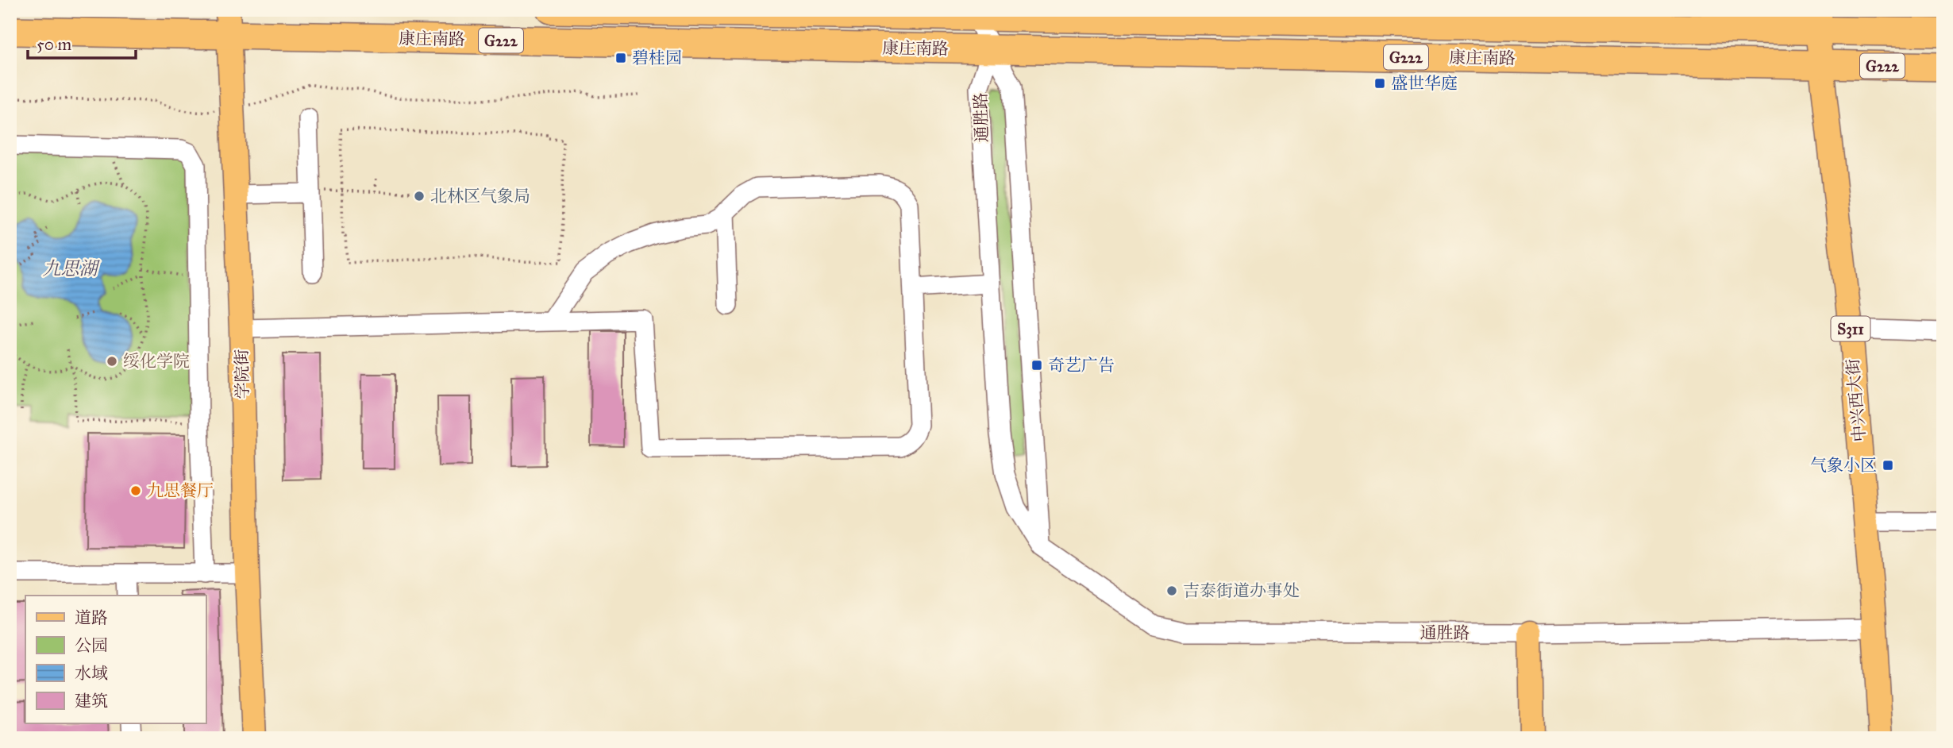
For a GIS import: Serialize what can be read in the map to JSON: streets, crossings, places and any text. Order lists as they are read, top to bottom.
{
  "streets": {
    "highway": ["康庄南路", "G222"],
    "main road": ["S311", "学院街", "中兴西大街"],
    "street": ["通胜路"]
  },
  "crossings": [
    ["康庄南路", "G222"],
    ["康庄南路", "通胜路"],
    ["康庄南路", "学院街"],
    ["康庄南路", "中兴西大街"],
    ["G222", "中兴西大街"],
    ["通胜路", "中兴西大街"]
  ],
  "water": ["九思湖"],
  "places": {
    "transit": [
      "碧桂园",
      "盛世华庭",
      "奇艺广告",
      "气象小区"
    ],
    "other": [
      "北林区气象局",
      "绥化学院",
      "九思餐厅",
      "吉泰街道办事处"
    ]
  },
  "legend": [
    "道路",
    "公园",
    "水域",
    "建筑"
  ],
  "scale_bar": "50 m"
}
